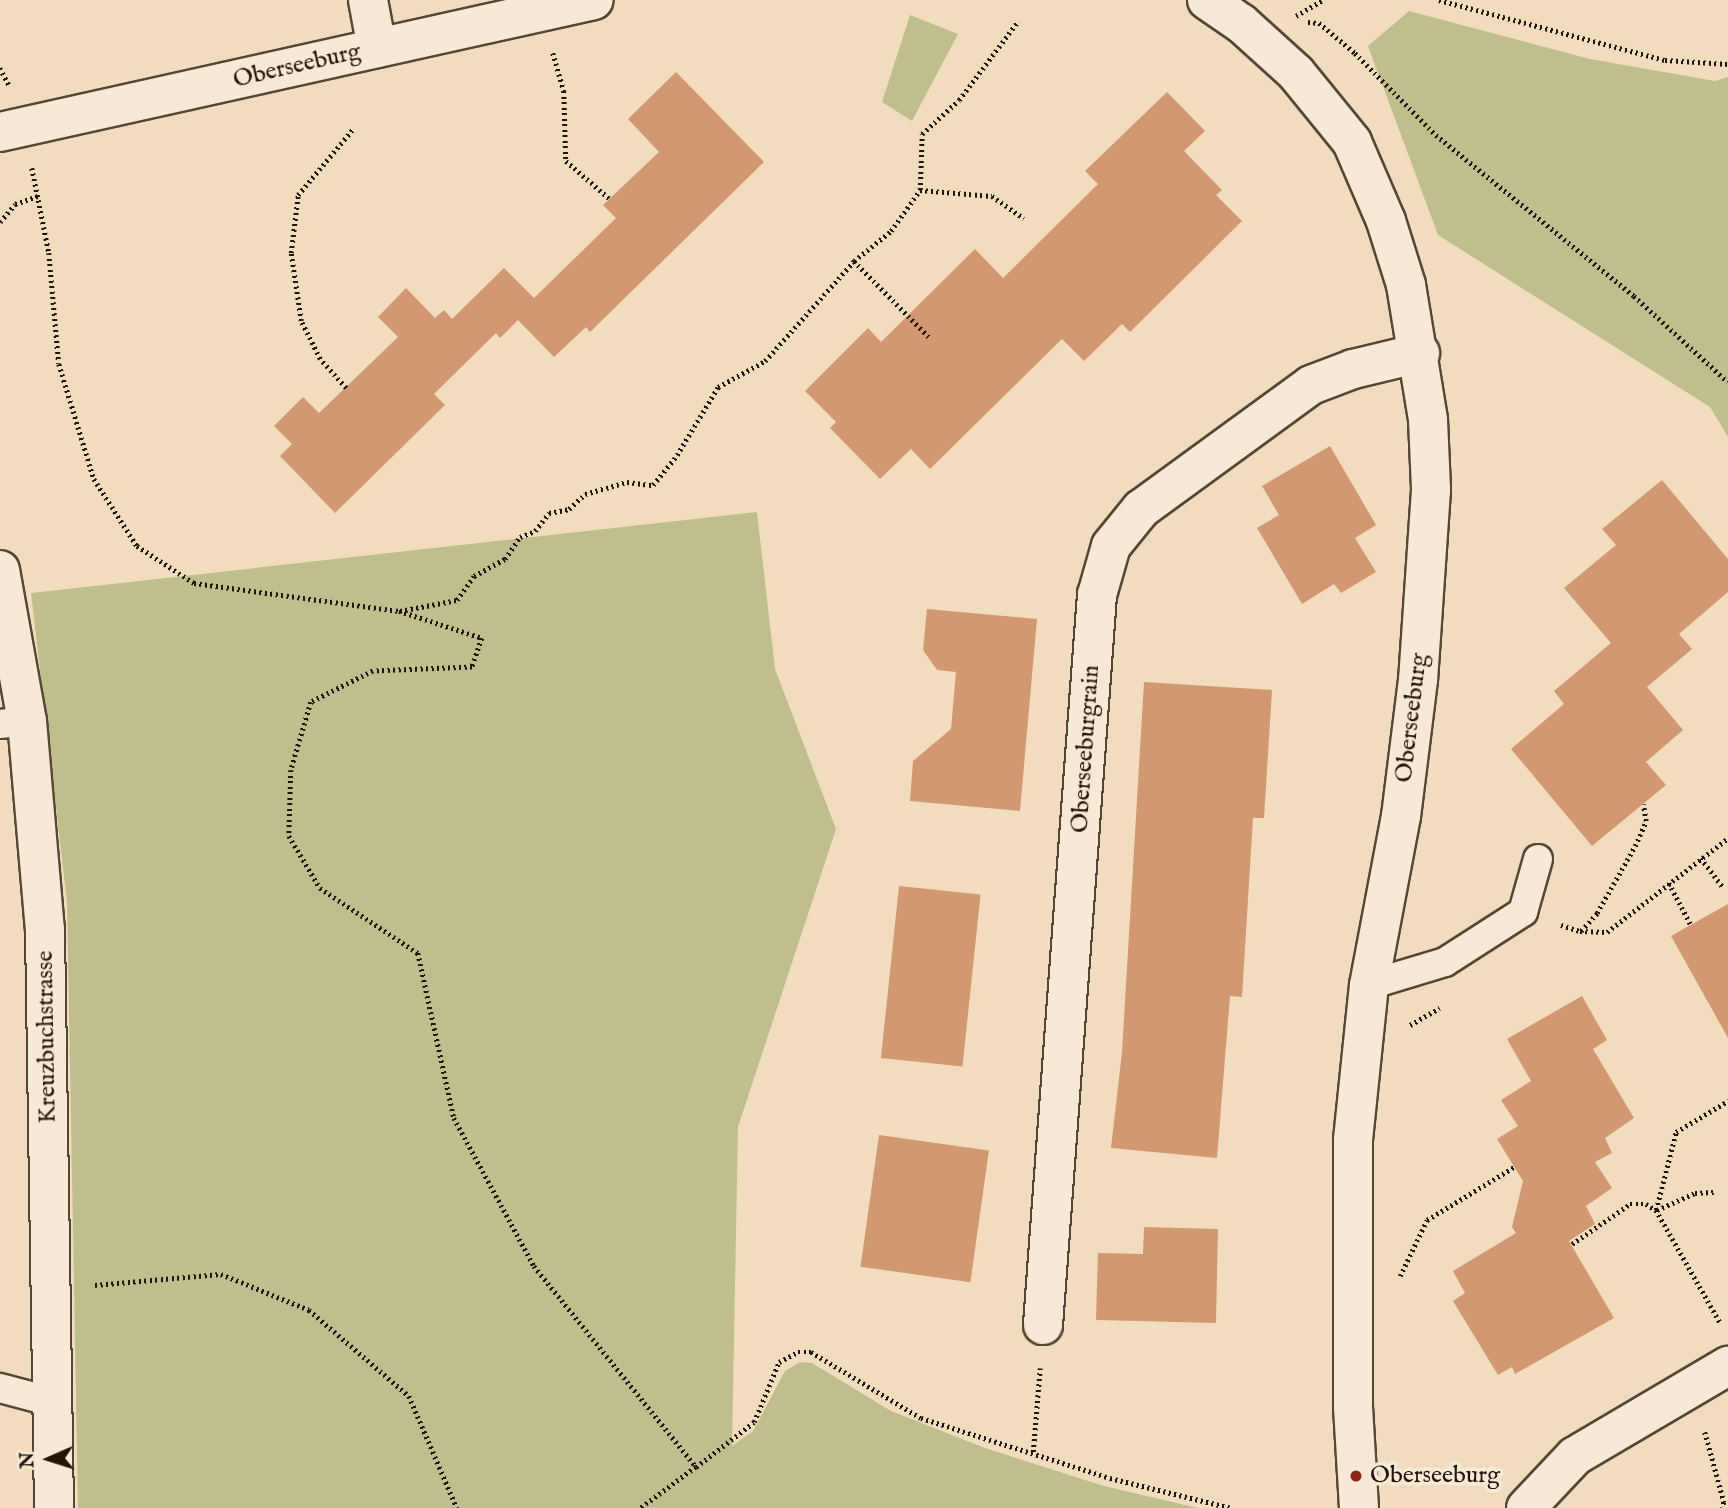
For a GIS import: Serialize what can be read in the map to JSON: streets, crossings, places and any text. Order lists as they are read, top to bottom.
{
  "streets": {
    "street": ["Oberseeburg", "Oberseeburgrain", "Kreuzbuchstrasse"]
  },
  "crossings": [
    ["Oberseeburg", "Oberseeburgrain"]
  ],
  "places": ["Oberseeburg"],
  "north": "left"
}
